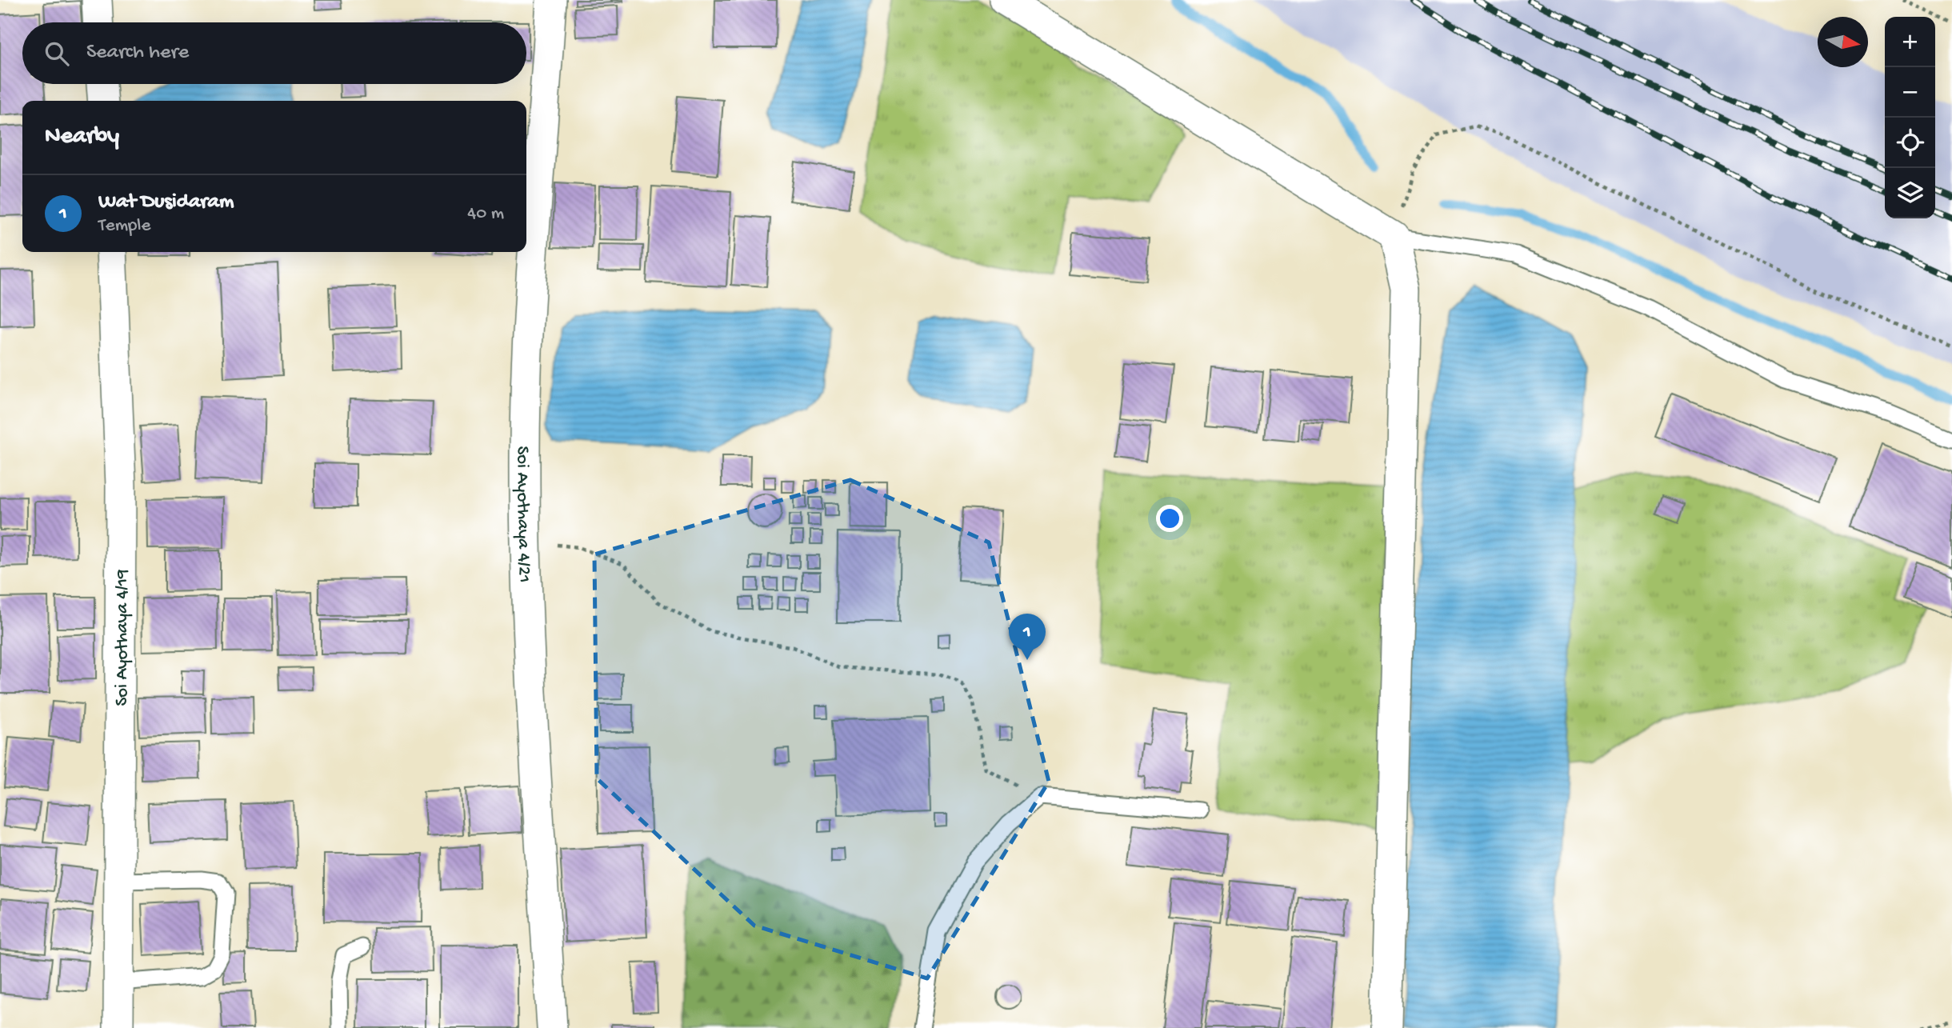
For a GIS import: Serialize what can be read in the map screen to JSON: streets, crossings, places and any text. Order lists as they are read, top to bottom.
{
  "streets": {
    "street": ["Soi Ayothaya 4/21", "Soi Ayothaya 4/19"]
  },
  "north": "right",
  "page": {
    "map_buttons": ["+", "−"],
    "search": "Search here",
    "heading": "Nearby",
    "list": [
      {
        "mark": "1",
        "name": "Wat Dusidaram",
        "note": "Temple",
        "value": "40 m"
      }
    ],
    "pins": "1"
  }
}
